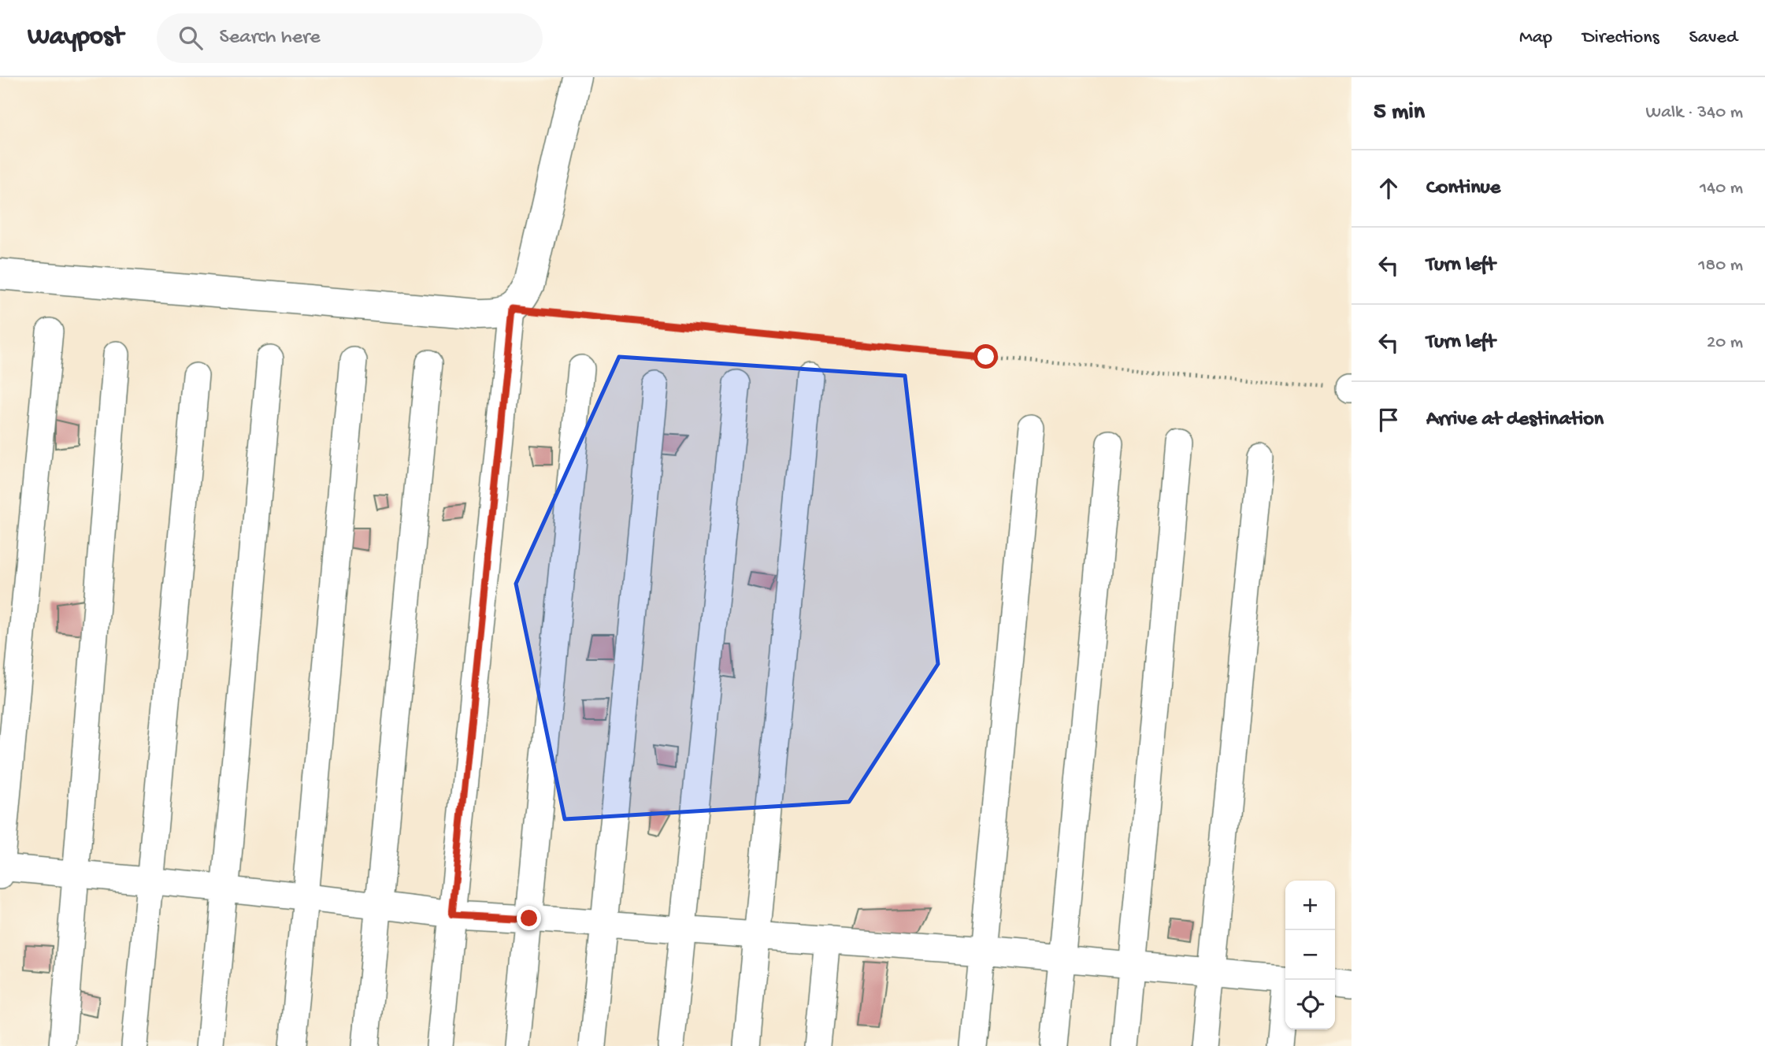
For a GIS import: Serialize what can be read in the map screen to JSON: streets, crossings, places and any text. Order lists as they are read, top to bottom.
{
  "page": {
    "header": "Waypost",
    "search": "Search here",
    "nav": ["Map", "Directions", "Saved"],
    "heading": ["5 min", "Walk · 340 m"],
    "list": [
      ["Continue", "140 m"],
      ["Turn left", "180 m"],
      ["Turn left", "20 m"],
      "Arrive at destination"
    ],
    "map_buttons": ["+", "−"]
  }
}
